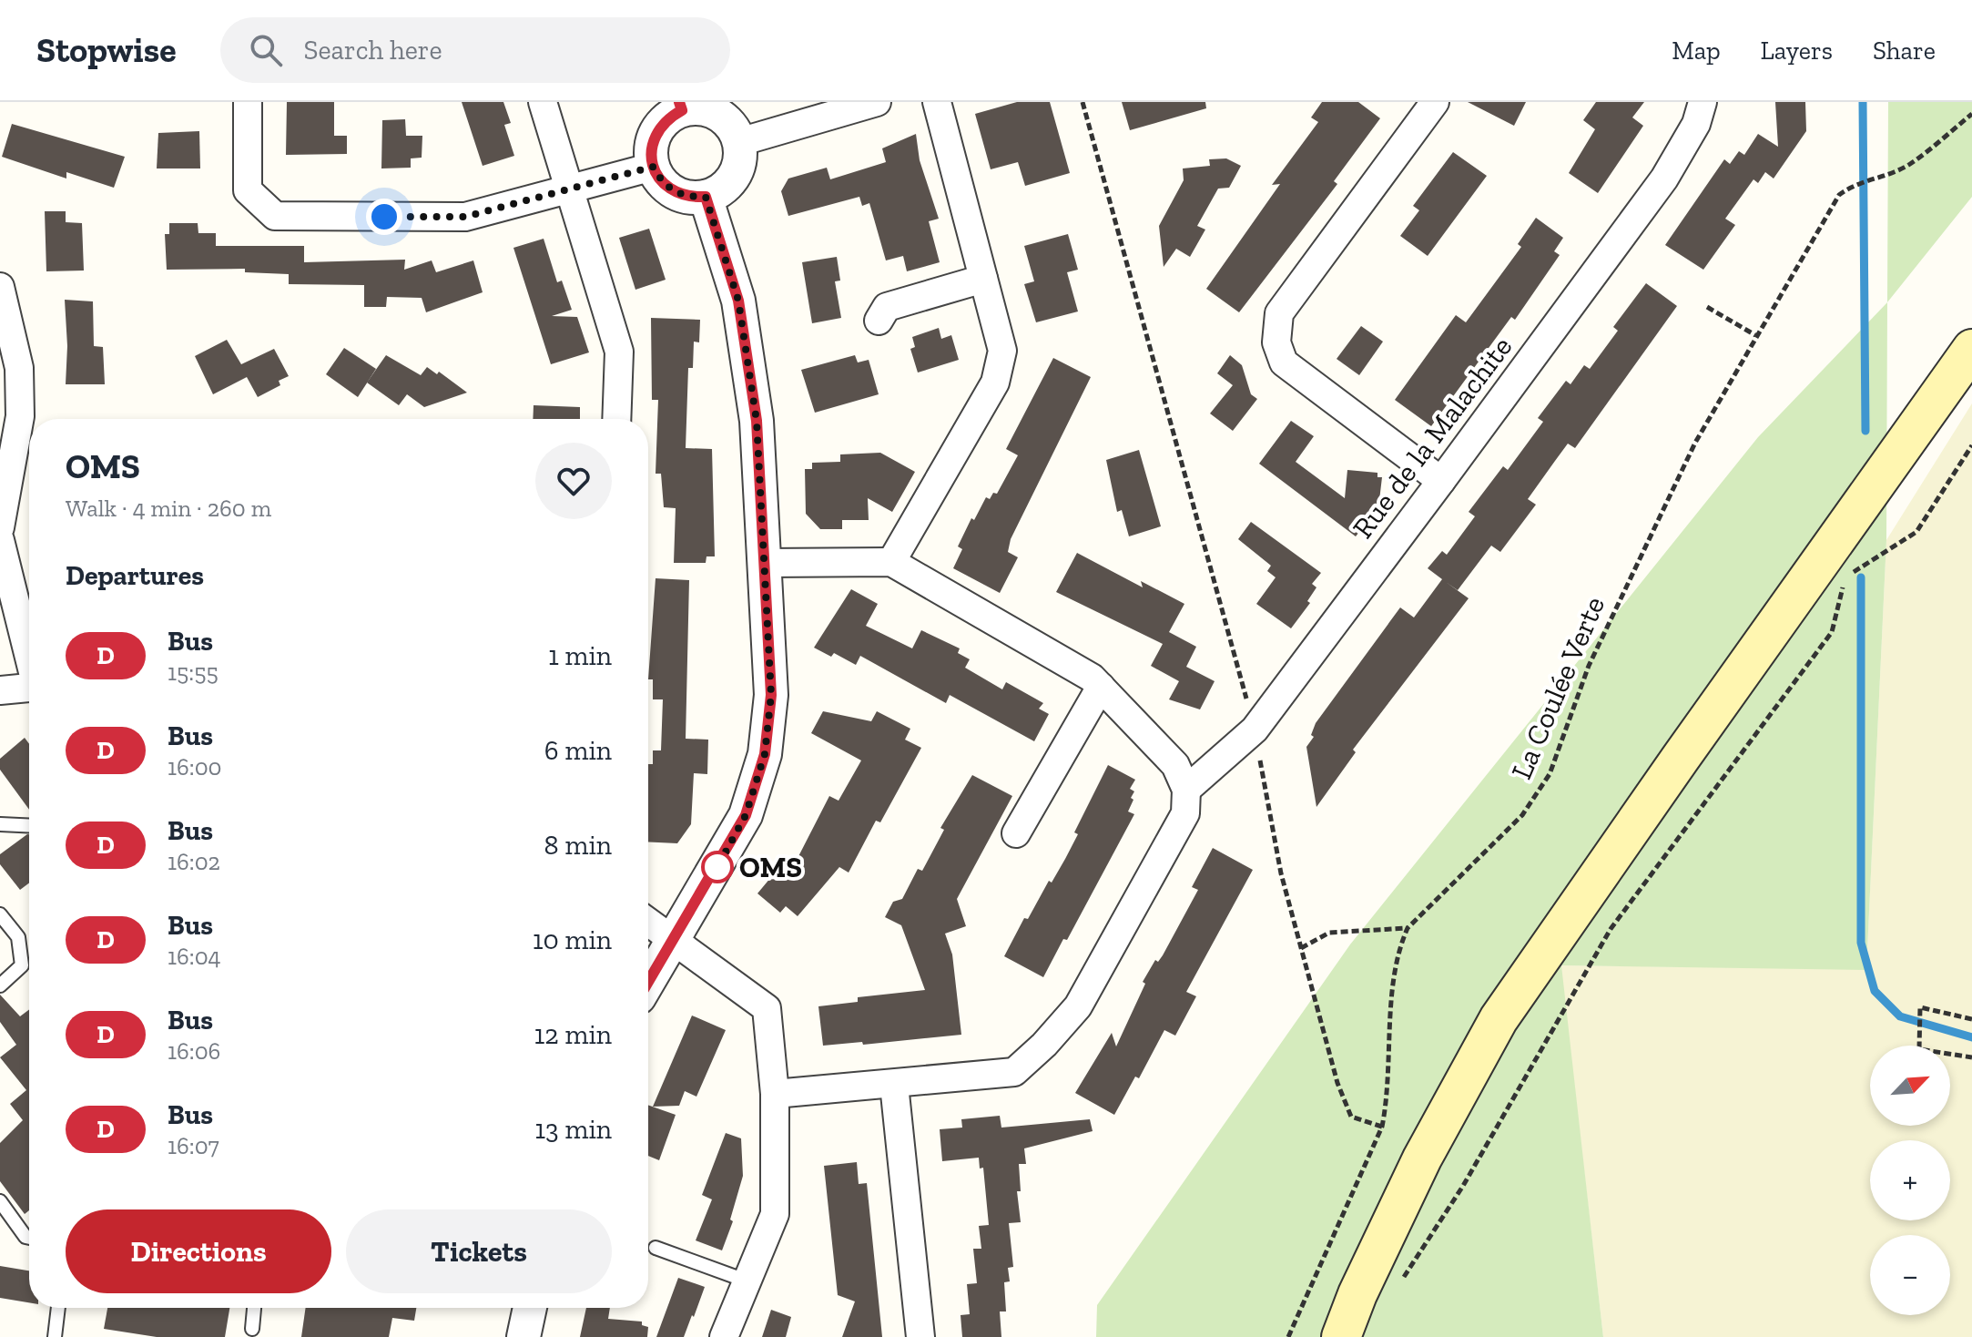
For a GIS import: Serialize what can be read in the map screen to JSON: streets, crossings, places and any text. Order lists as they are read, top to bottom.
{
  "streets": {
    "street": ["Rue de la Malachite"],
    "path": ["La Coulée Verte"]
  },
  "places": ["OMS"],
  "lines": ["bus line D"],
  "north": "top right",
  "page": {
    "header": "Stopwise",
    "search": "Search here",
    "nav": ["Map", "Layers", "Share"],
    "heading": [
      ["OMS", "Walk · 4 min · 260 m"],
      "Departures"
    ],
    "list": [
      {
        "mark": "D",
        "name": "Bus",
        "note": "15:55",
        "value": "1 min"
      },
      {
        "mark": "D",
        "name": "Bus",
        "note": "16:00",
        "value": "6 min"
      },
      {
        "mark": "D",
        "name": "Bus",
        "note": "16:02",
        "value": "8 min"
      },
      {
        "mark": "D",
        "name": "Bus",
        "note": "16:04",
        "value": "10 min"
      },
      {
        "mark": "D",
        "name": "Bus",
        "note": "16:06",
        "value": "12 min"
      },
      {
        "mark": "D",
        "name": "Bus",
        "note": "16:07",
        "value": "13 min"
      }
    ],
    "map_buttons": ["+", "−"],
    "buttons": ["Directions", "Tickets"]
  }
}
